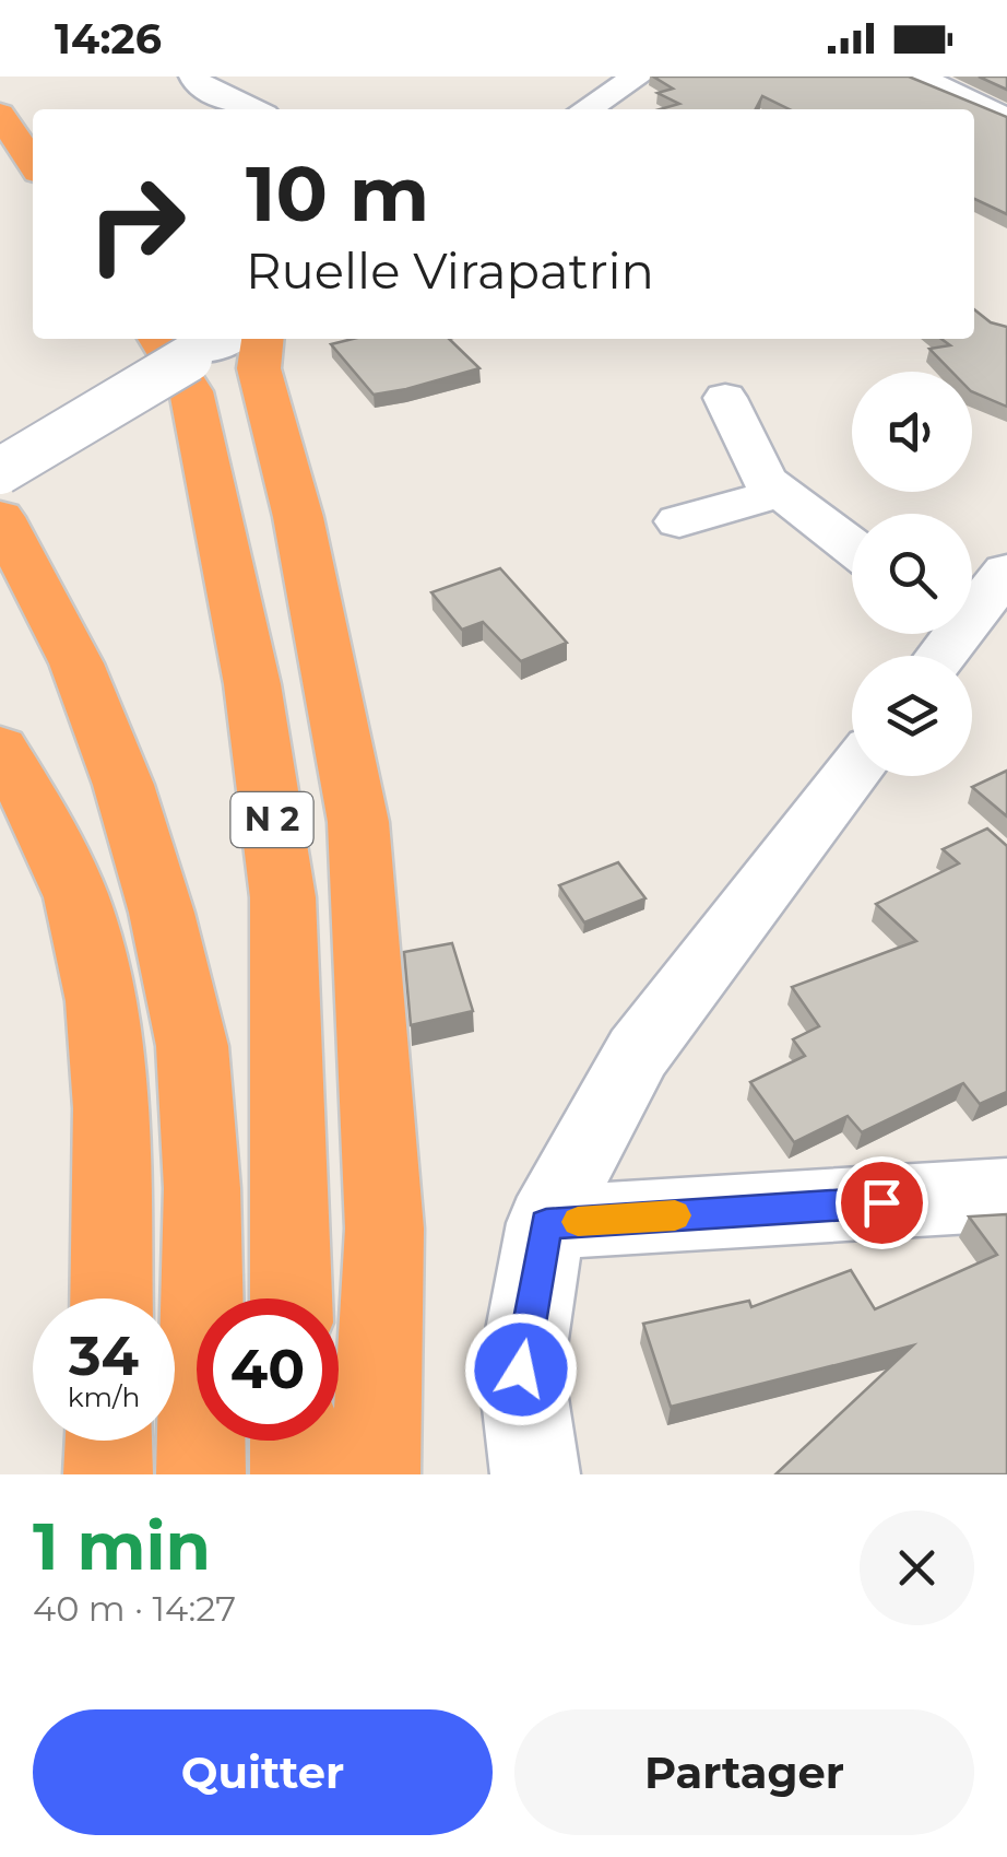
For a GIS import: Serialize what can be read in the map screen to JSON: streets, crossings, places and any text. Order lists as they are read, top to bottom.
{
  "streets": {
    "highway": ["N 2"]
  },
  "page": {
    "status": "14:26",
    "turn": ["10 m", "Ruelle Virapatrin"],
    "speed": "34 km/h",
    "limit": "40",
    "heading": ["1 min", "40 m · 14:27"],
    "buttons": ["Quitter", "Partager"]
  }
}
